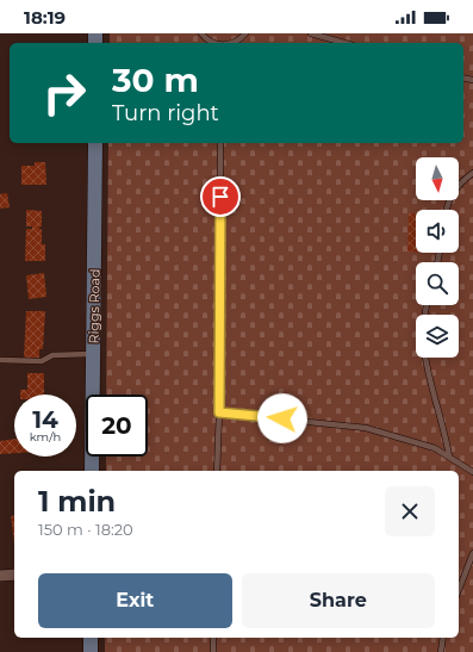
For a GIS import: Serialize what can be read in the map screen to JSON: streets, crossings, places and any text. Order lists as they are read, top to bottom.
{
  "streets": {
    "main road": ["Riggs Road"]
  },
  "north": "bottom",
  "page": {
    "status": "18:19",
    "turn": ["30 m", "Turn right"],
    "speed": "14 km/h",
    "limit": "20",
    "heading": ["1 min", "150 m · 18:20"],
    "buttons": ["Exit", "Share"]
  }
}
